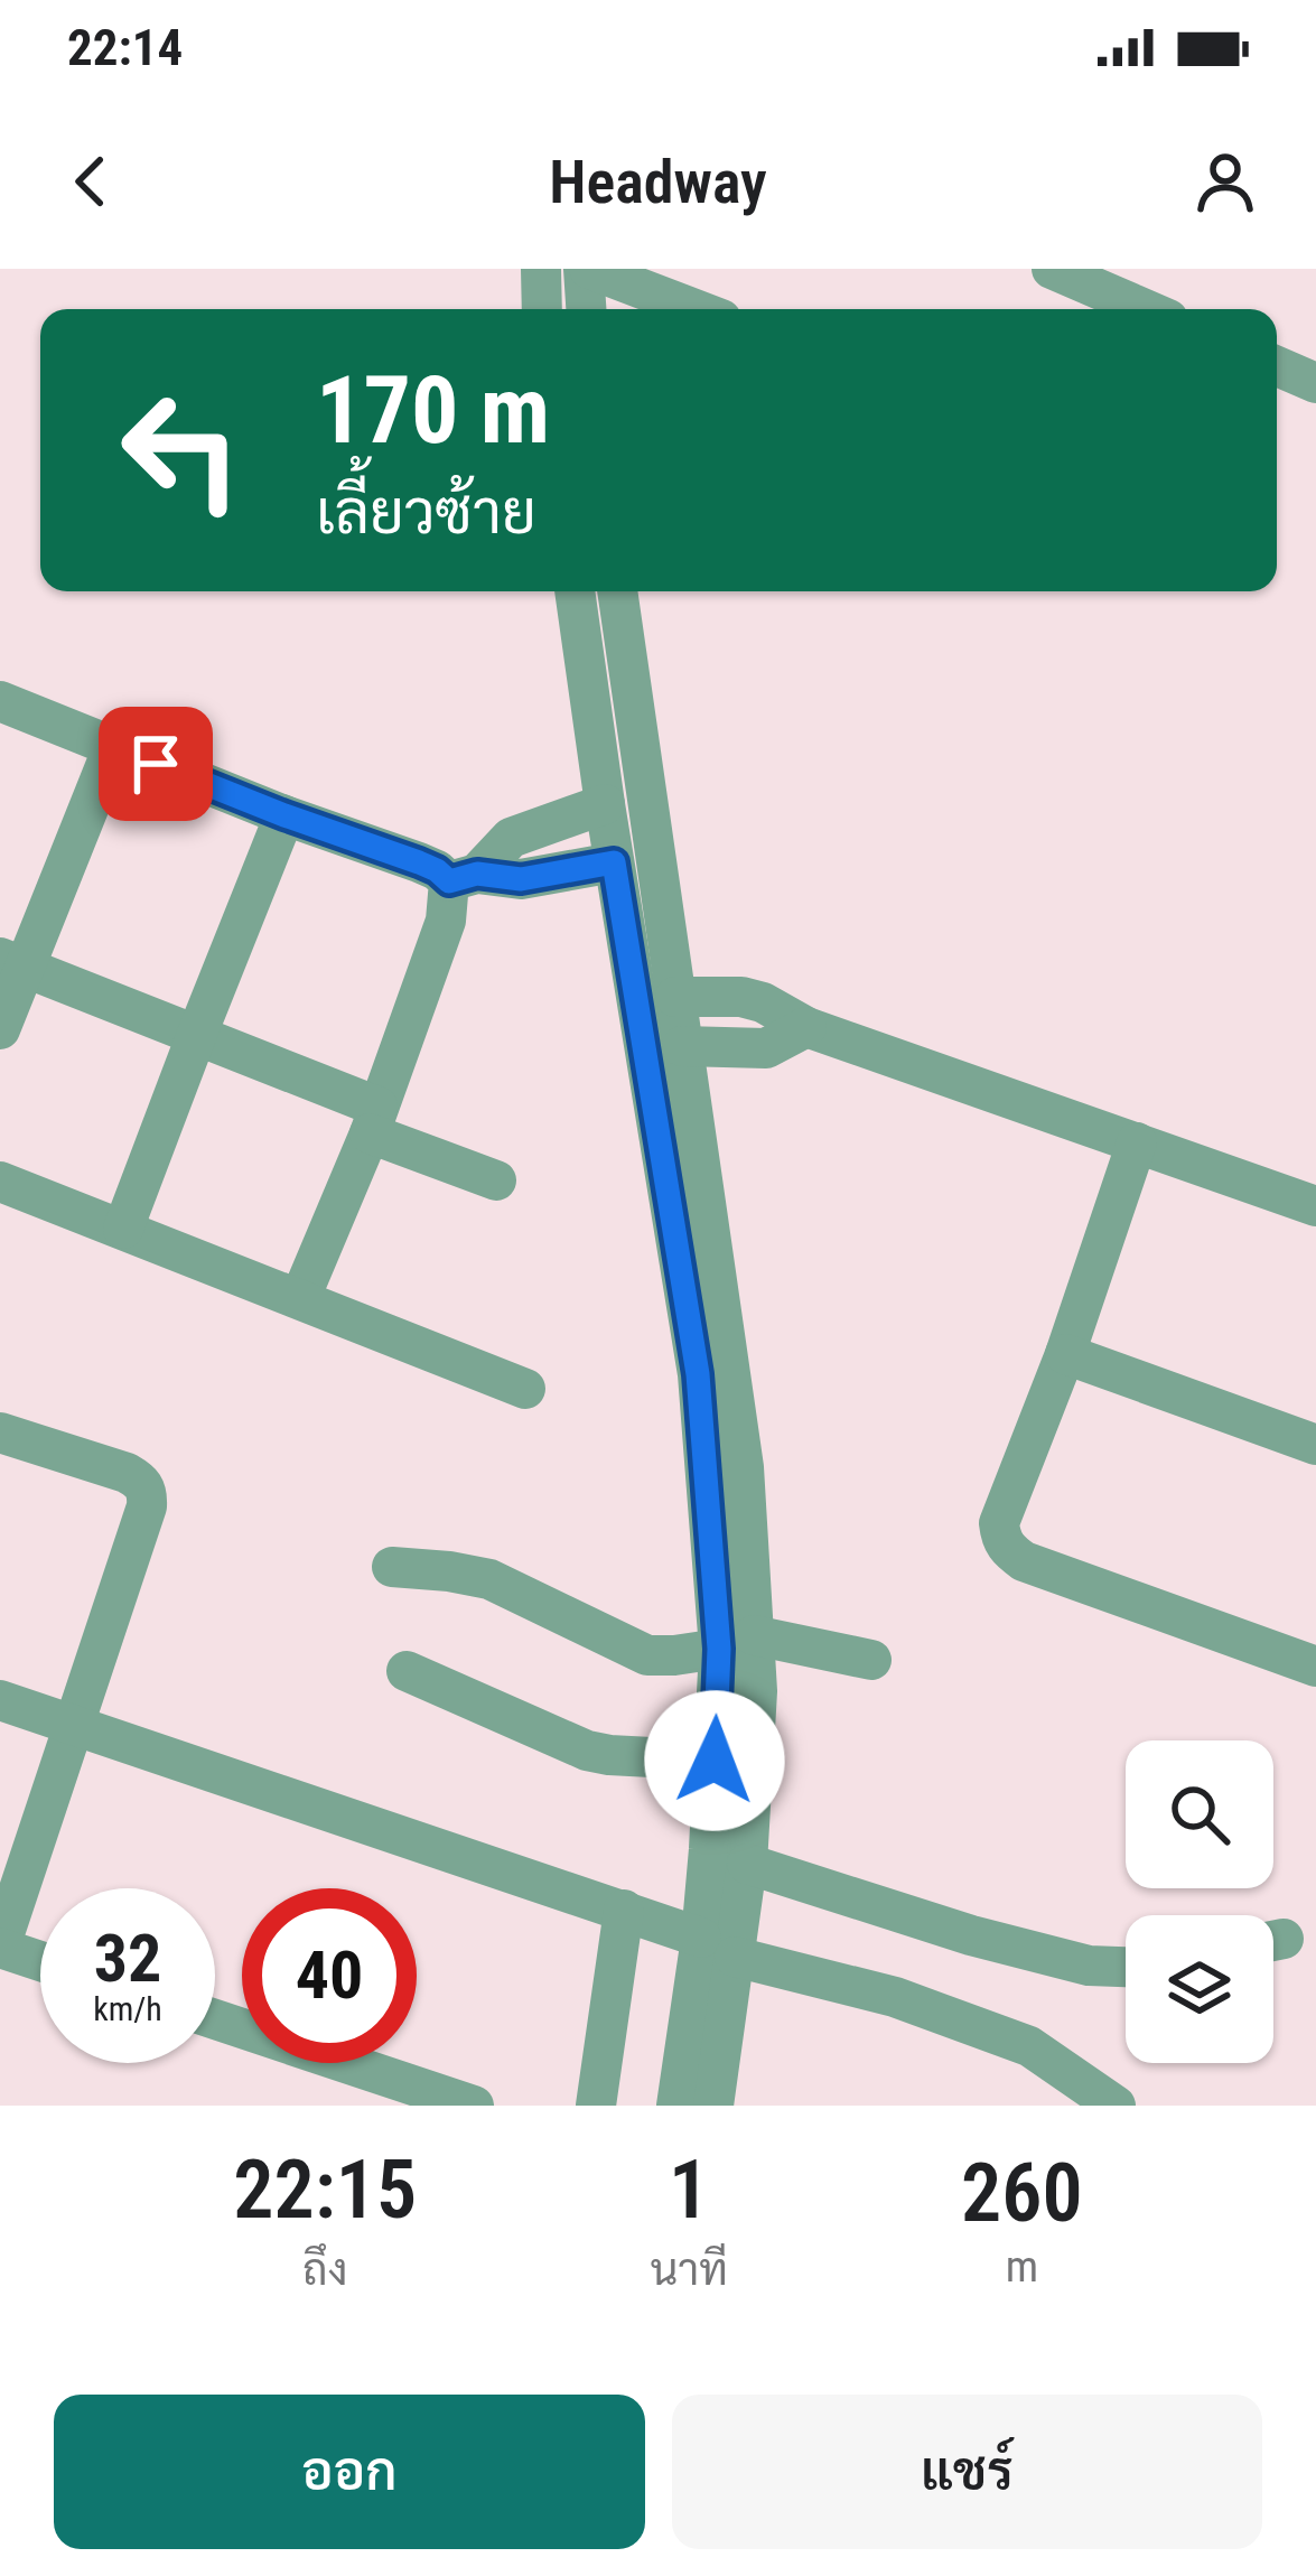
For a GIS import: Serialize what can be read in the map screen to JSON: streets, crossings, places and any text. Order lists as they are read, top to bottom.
{
  "page": {
    "status": "22:14",
    "header": "Headway",
    "turn": ["170 m", "เลี้ยวซ้าย"],
    "speed": "32 km/h",
    "limit": "40",
    "eta": [
      "22:15",
      "ถึง",
      "1",
      "นาที",
      "260",
      "m"
    ],
    "buttons": ["ออก", "แชร์"]
  }
}
